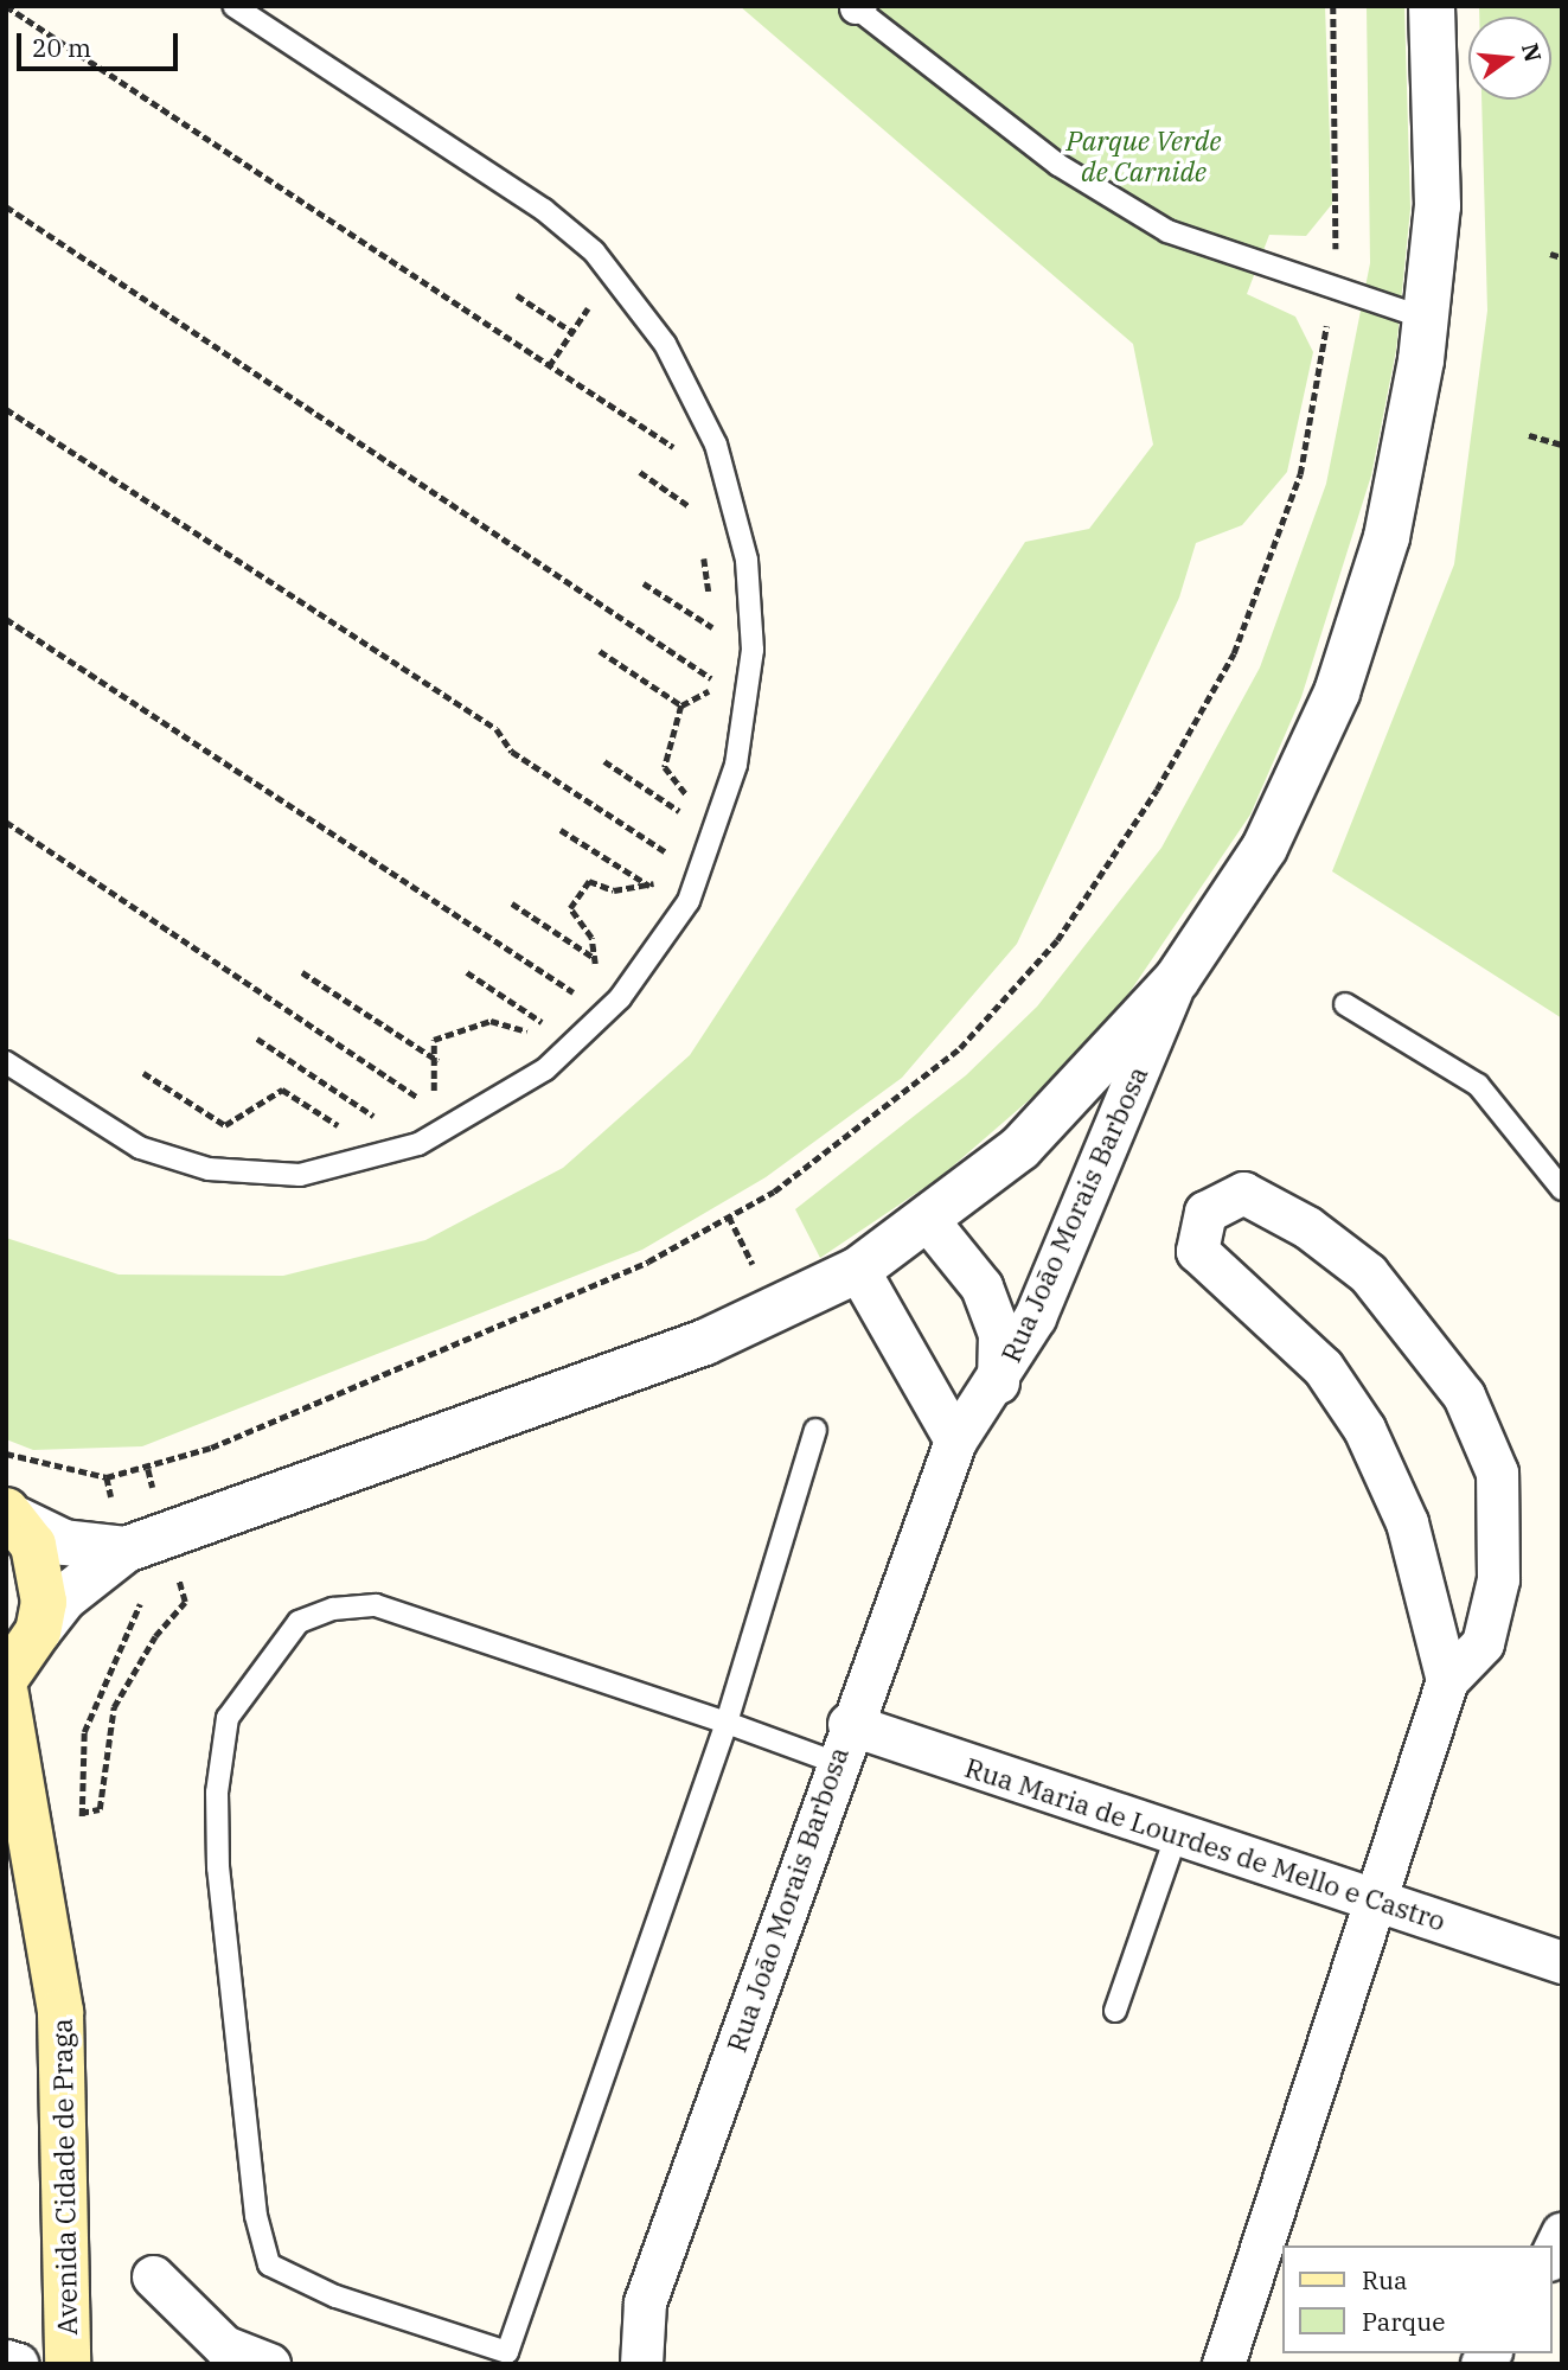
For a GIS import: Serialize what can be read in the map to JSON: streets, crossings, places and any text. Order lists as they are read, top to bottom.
{
  "streets": {
    "main road": ["Avenida Cidade de Praga"],
    "street": ["Rua João Morais Barbosa", "Rua Maria de Lourdes de Mello e Castro"]
  },
  "crossings": [
    ["Rua João Morais Barbosa", "Rua Maria de Lourdes de Mello e Castro"]
  ],
  "parks": ["Parque Verde de Carnide"],
  "legend": ["Rua", "Parque"],
  "scale_bar": "20 m",
  "north": "right"
}
